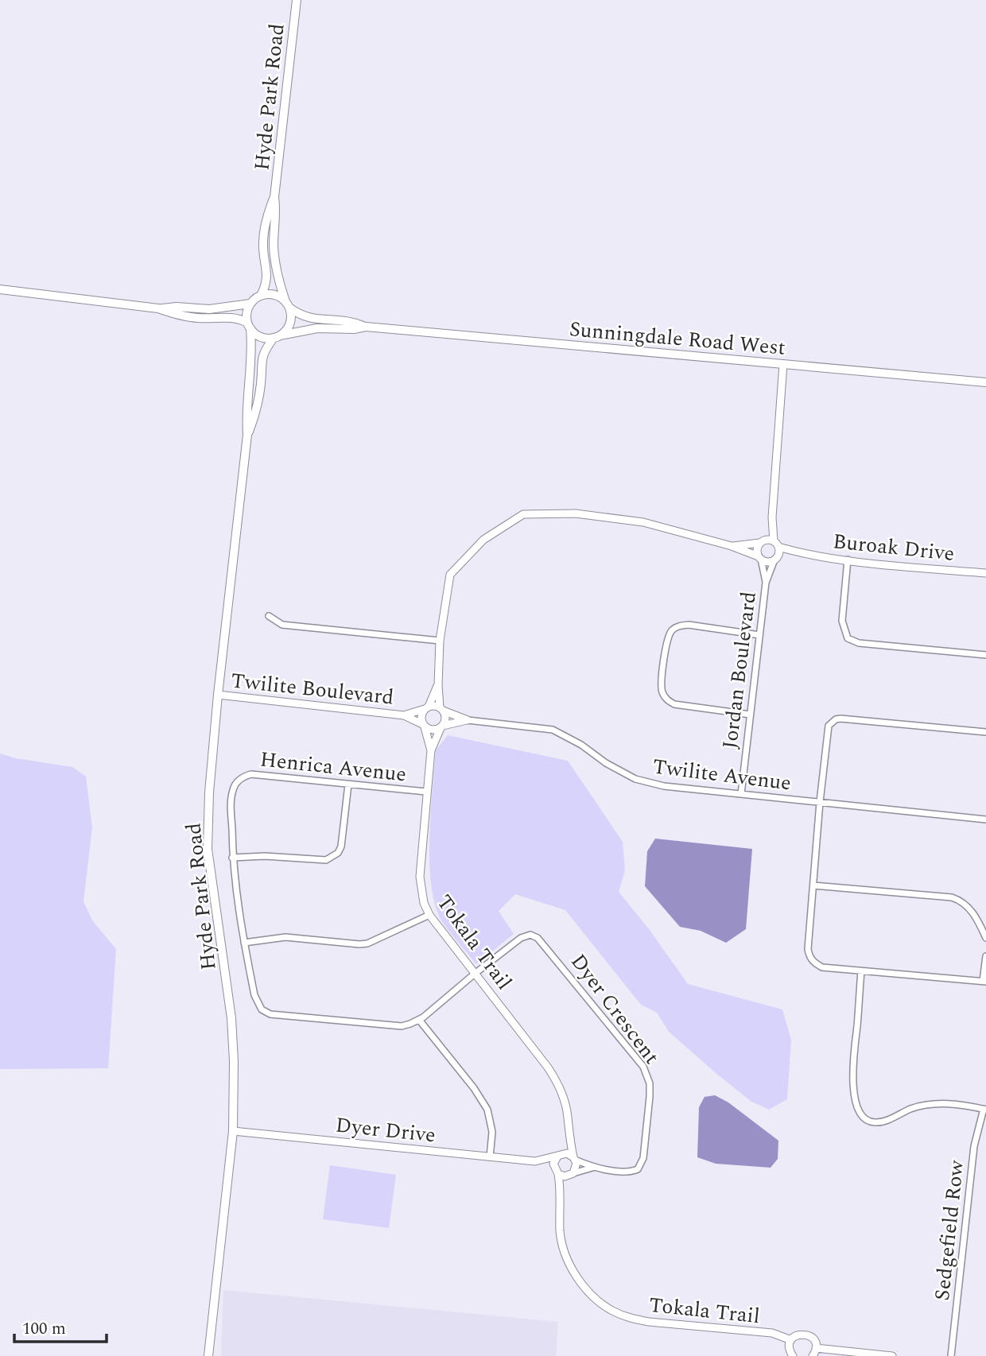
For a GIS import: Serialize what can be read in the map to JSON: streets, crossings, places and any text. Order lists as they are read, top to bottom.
{
  "streets": {
    "main road": ["Hyde Park Road", "Sunningdale Road West"],
    "street": [
      "Buroak Drive",
      "Jordan Boulevard",
      "Twilite Boulevard",
      "Henrica Avenue",
      "Twilite Avenue",
      "Tokala Trail",
      "Dyer Crescent",
      "Dyer Drive",
      "Sedgefield Row"
    ]
  },
  "crossings": [
    ["Hyde Park Road", "Sunningdale Road West"],
    ["Hyde Park Road", "Twilite Boulevard"],
    ["Hyde Park Road", "Dyer Drive"],
    ["Buroak Drive", "Jordan Boulevard"],
    ["Jordan Boulevard", "Twilite Avenue"],
    ["Twilite Boulevard", "Twilite Avenue"],
    ["Twilite Boulevard", "Tokala Trail"],
    ["Henrica Avenue", "Tokala Trail"],
    ["Henrica Avenue", "Dyer Crescent"],
    ["Twilite Avenue", "Tokala Trail"],
    ["Tokala Trail", "Dyer Crescent"],
    ["Tokala Trail", "Dyer Drive"],
    ["Dyer Crescent", "Dyer Drive"]
  ],
  "scale_bar": "100 m"
}
